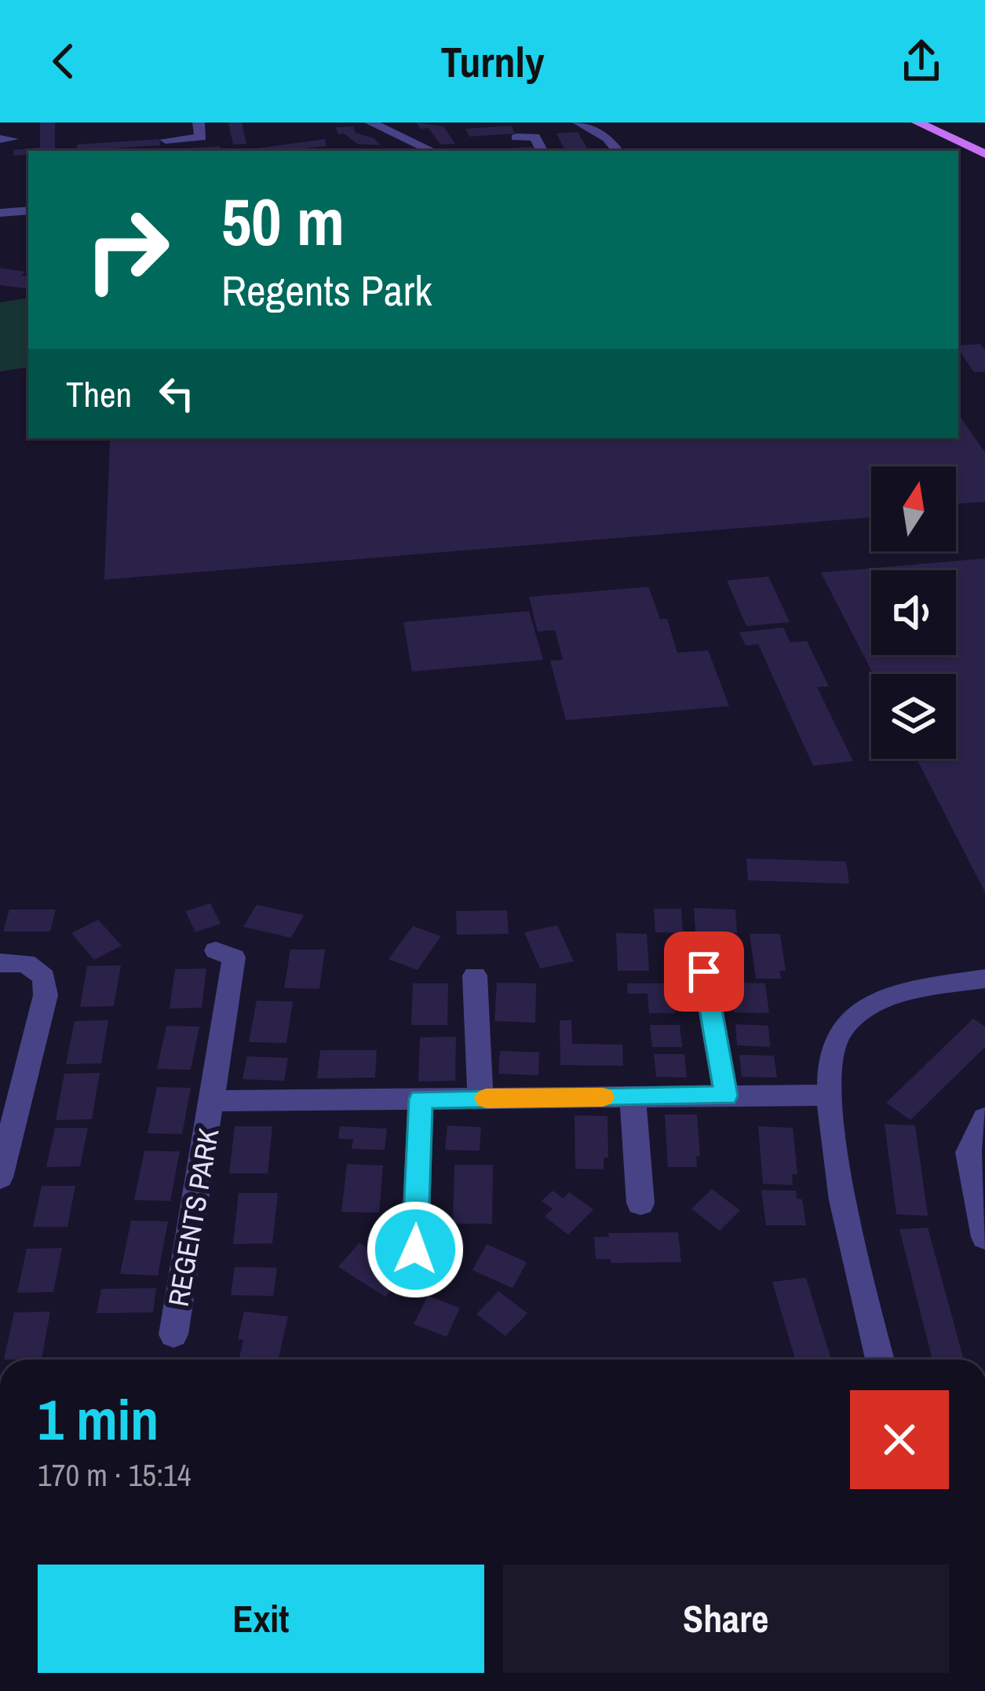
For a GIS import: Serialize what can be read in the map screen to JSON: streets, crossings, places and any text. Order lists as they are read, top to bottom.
{
  "streets": {
    "street": ["REGENTS PARK"]
  },
  "north": "top",
  "page": {
    "header": "Turnly",
    "turn": ["50 m", "Regents Park"],
    "then": "Then",
    "heading": ["1 min", "170 m · 15:14"],
    "buttons": ["Exit", "Share"]
  }
}
